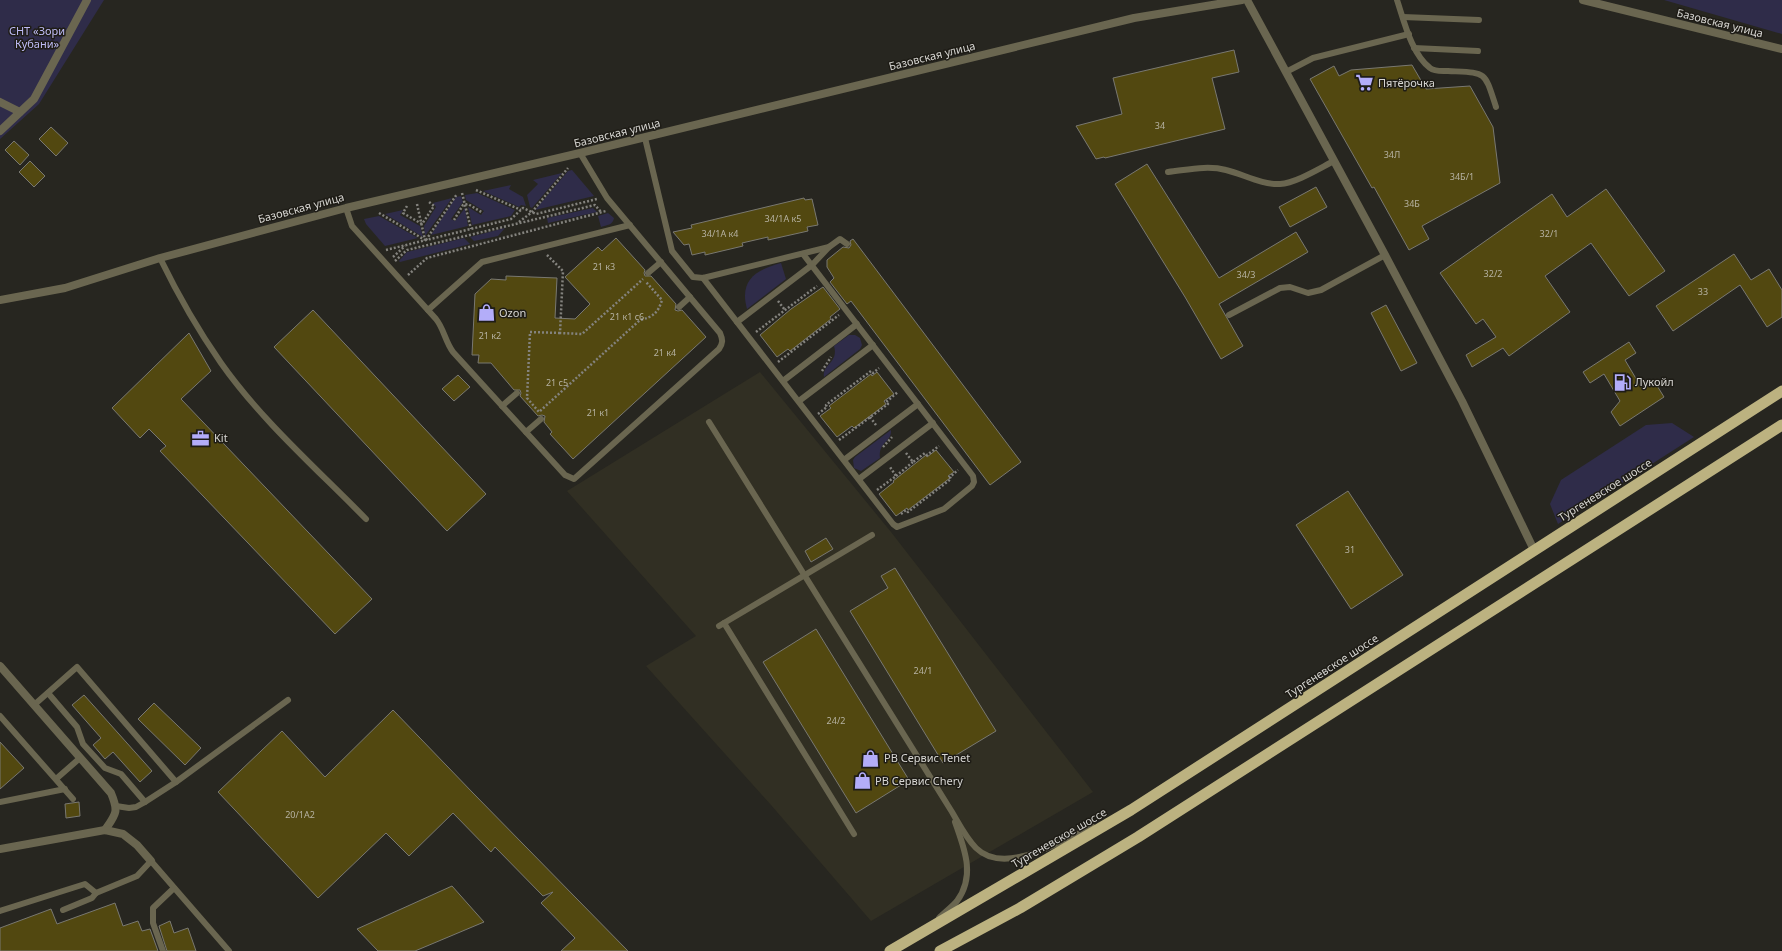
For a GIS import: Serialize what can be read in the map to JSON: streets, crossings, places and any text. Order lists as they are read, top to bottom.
{
  "streets": {
    "highway": ["Тургеневское шоссе"],
    "street": ["Базовская улица"]
  },
  "parks": ["СНТ «Зори Кубани»"],
  "places": {
    "supermarket": ["Пятёрочка"],
    "shop": ["Ozon", "PB Сервис Tenet", "PB Сервис Chery"],
    "fuel station": ["Лукойл"],
    "office": ["Kit"]
  },
  "house_numbers": [
    "34",
    "34Л",
    "34Б/1",
    "34Б",
    "34/1А к5",
    "34/1А к4",
    "32/1",
    "21 к3",
    "32/2",
    "34/3",
    "33",
    "21 к1 с6",
    "21 к2",
    "21 к4",
    "21 с5",
    "21 к1",
    "31",
    "24/1",
    "24/2",
    "20/1А2"
  ]
}
